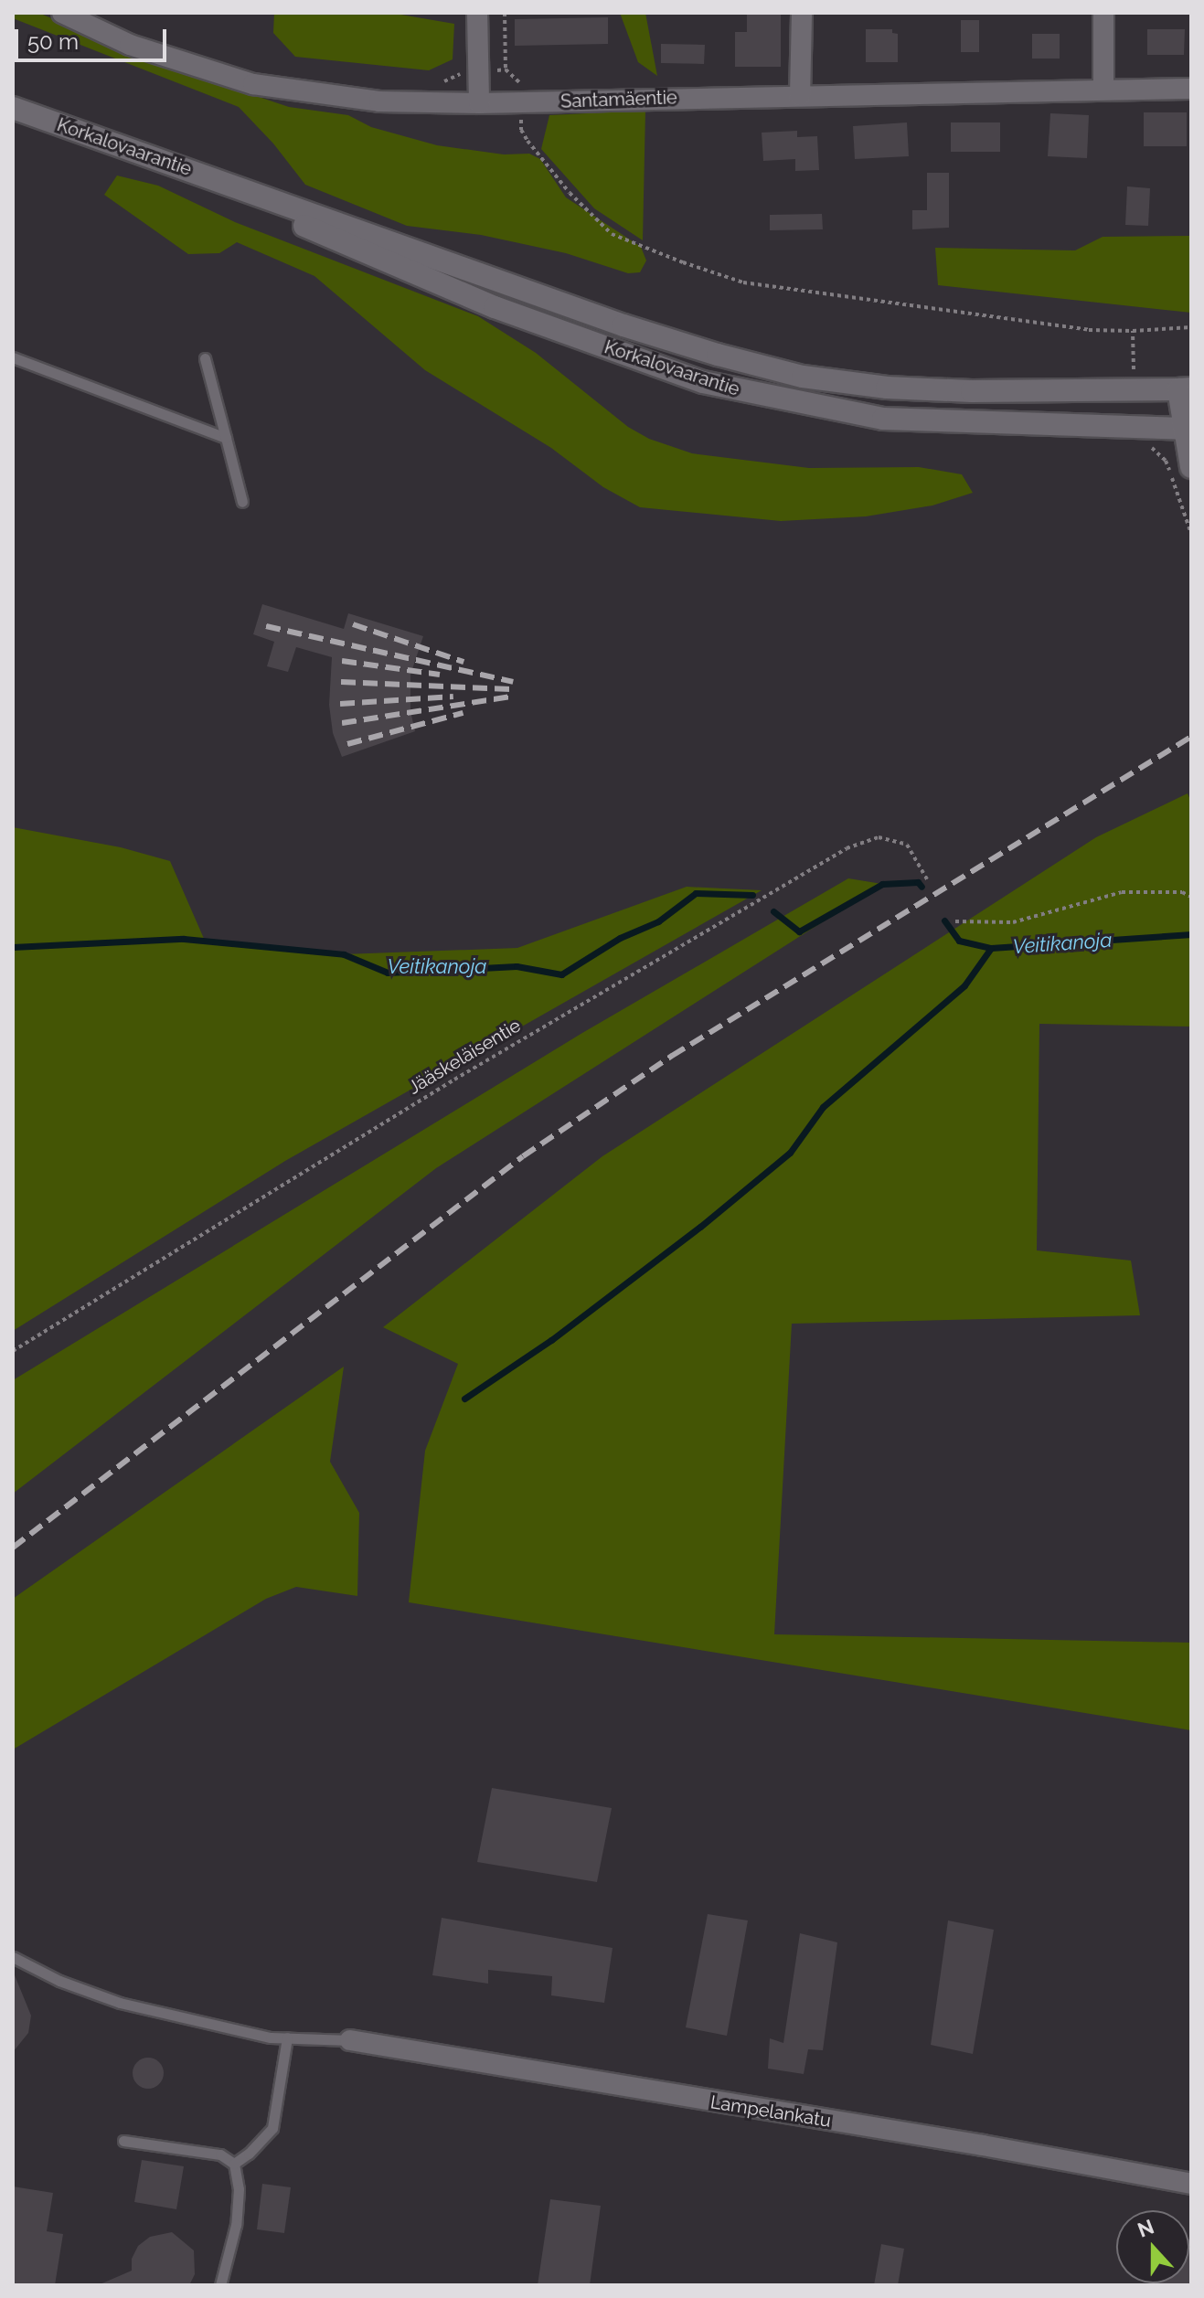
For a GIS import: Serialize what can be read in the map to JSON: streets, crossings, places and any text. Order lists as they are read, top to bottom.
{
  "streets": {
    "street": ["Santamäentie", "Korkalovaarantie", "Lampelankatu"],
    "path": ["Jääskeläisentie"]
  },
  "water": ["Veitikanoja"],
  "scale_bar": "50 m",
  "north": "top"
}
